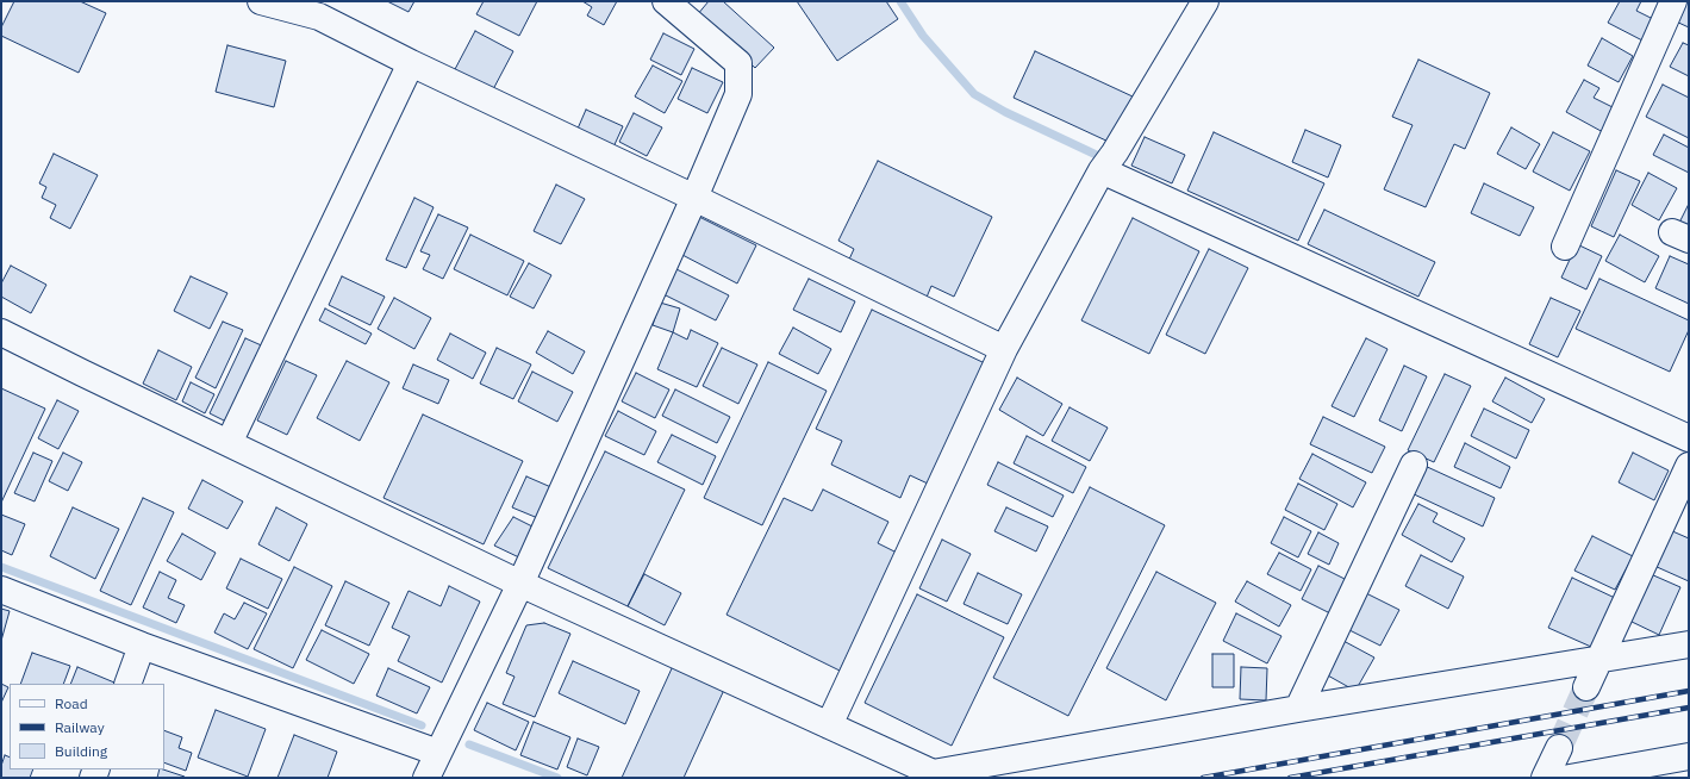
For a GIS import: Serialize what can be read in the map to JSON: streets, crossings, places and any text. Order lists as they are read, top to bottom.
{
  "legend": ["Road", "Railway", "Building"]
}
